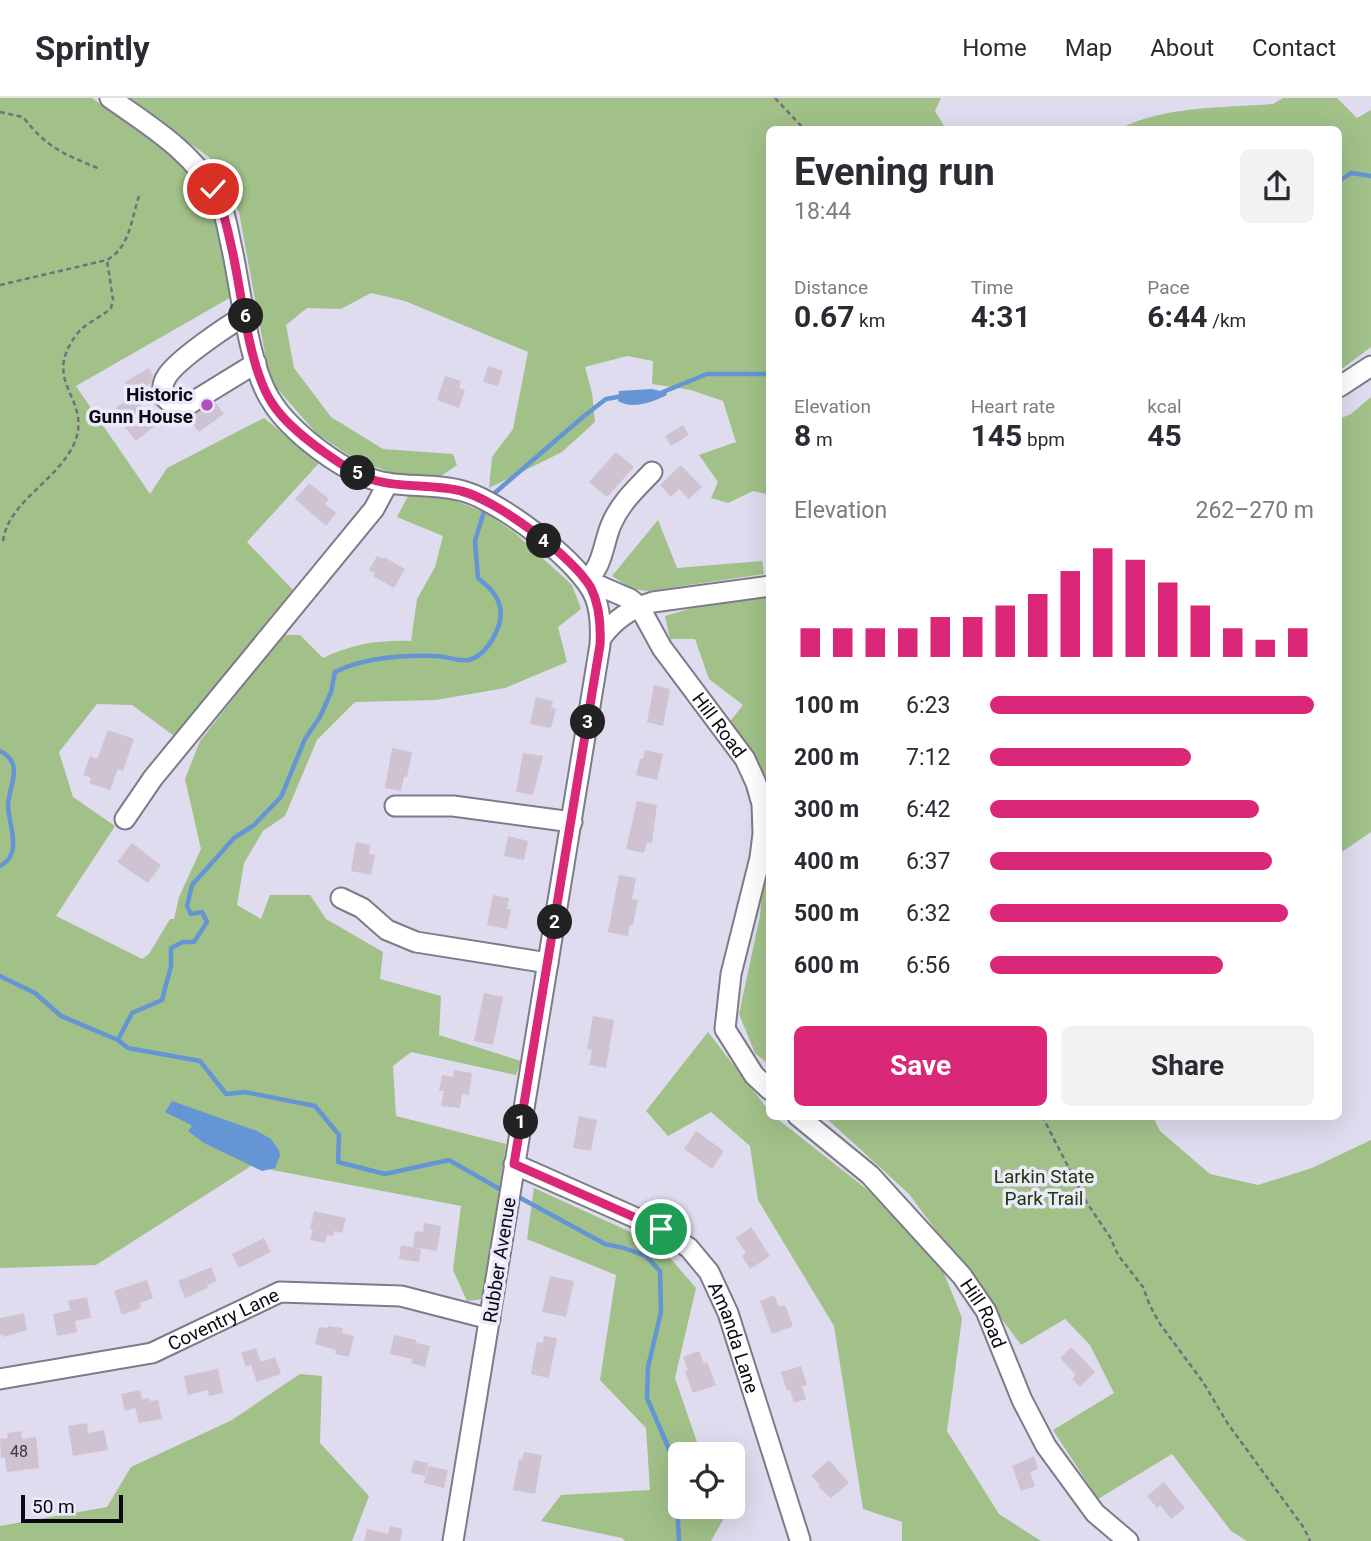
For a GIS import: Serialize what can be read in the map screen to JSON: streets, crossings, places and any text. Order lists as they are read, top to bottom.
{
  "streets": {
    "street": [
      "Hill Road",
      "Rubber Avenue",
      "Coventry Lane",
      "Amanda Lane"
    ]
  },
  "crossings": [
    ["Rubber Avenue", "Coventry Lane"],
    ["Rubber Avenue", "Amanda Lane"]
  ],
  "parks": ["Larkin State Park Trail"],
  "places": ["Historic Gunn House"],
  "house_numbers": ["48"],
  "scale_bar": "50 m",
  "page": {
    "header": "Sprintly",
    "nav": [
      "Home",
      "Map",
      "About",
      "Contact"
    ],
    "heading": ["Evening run", "18:44"],
    "stats": [
      ["Distance", "0.67 km"],
      ["Time", "4:31"],
      ["Pace", "6:44 /km"],
      ["Elevation", "8 m"],
      ["Heart rate", "145 bpm"],
      ["kcal", "45"]
    ],
    "pins": [
      "6",
      "5",
      "4",
      "3",
      "2",
      "1"
    ],
    "chart": ["Elevation", "262–270 m"],
    "list": [
      {
        "name": "100 m",
        "note": "6:23"
      },
      {
        "name": "200 m",
        "note": "7:12"
      },
      {
        "name": "300 m",
        "note": "6:42"
      },
      {
        "name": "400 m",
        "note": "6:37"
      },
      {
        "name": "500 m",
        "note": "6:32"
      },
      {
        "name": "600 m",
        "note": "6:56"
      }
    ],
    "buttons": ["Save", "Share"],
    "scale": "50 m"
  }
}
